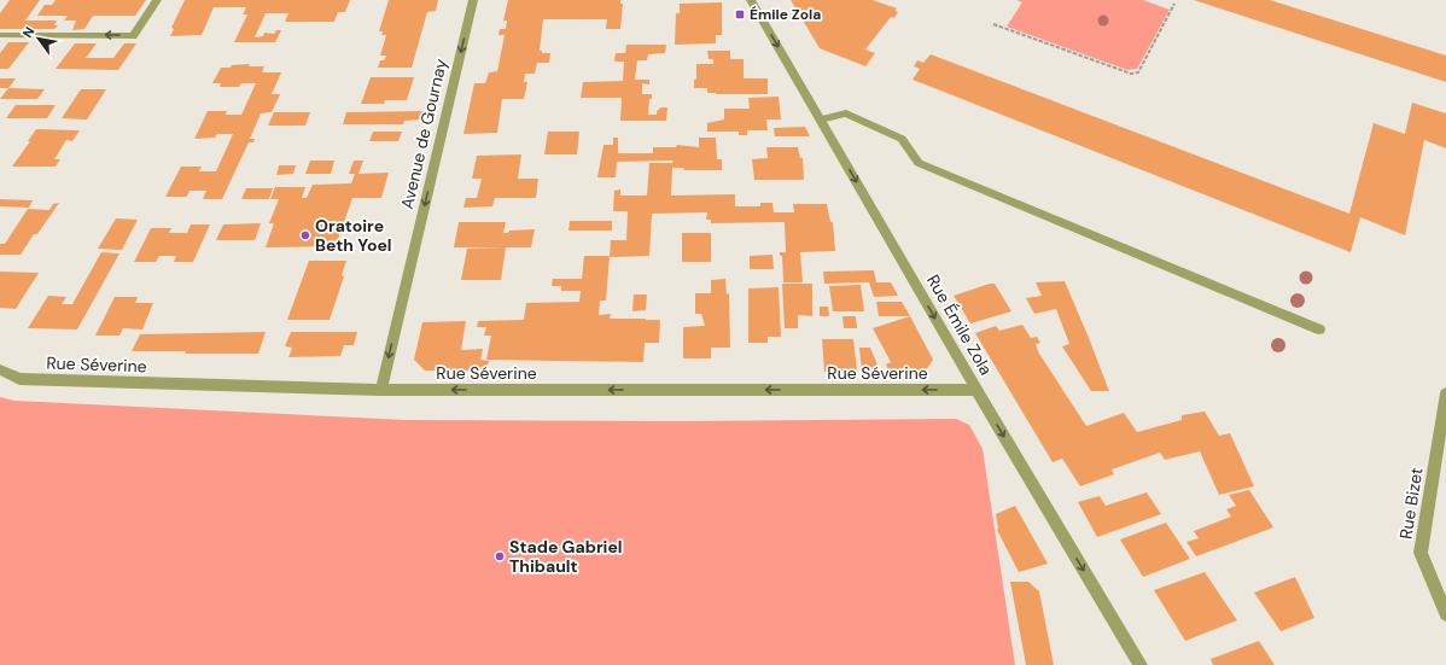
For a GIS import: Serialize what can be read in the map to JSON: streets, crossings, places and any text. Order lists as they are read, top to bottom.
{
  "streets": {
    "street": [
      "Avenue de Gournay",
      "Rue Émile Zola",
      "Rue Séverine",
      "Rue Bizet"
    ]
  },
  "crossings": [
    ["Avenue de Gournay", "Rue Séverine"],
    ["Rue Émile Zola", "Rue Séverine"]
  ],
  "one_way": ["Avenue de Gournay", "Rue Émile Zola", "Rue Séverine"],
  "places": {
    "transit": ["Émile Zola"],
    "other": ["Oratoire Beth Yoel", "Stade Gabriel Thibault"]
  },
  "north": "top left"
}
